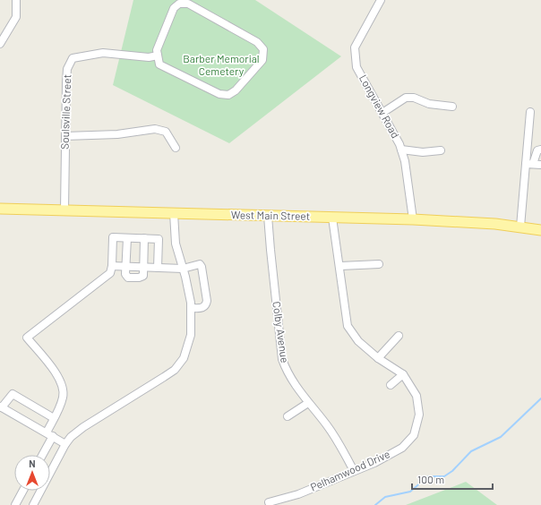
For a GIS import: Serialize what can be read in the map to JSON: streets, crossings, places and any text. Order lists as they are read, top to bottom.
{
  "streets": {
    "main road": ["West Main Street"],
    "street": [
      "Longview Road",
      "Soulsville Street",
      "Colby Avenue",
      "Pelhamwood Drive"
    ]
  },
  "crossings": [
    ["Longview Road", "West Main Street"],
    ["Soulsville Street", "West Main Street"],
    ["West Main Street", "Colby Avenue"],
    ["West Main Street", "Pelhamwood Drive"],
    ["Colby Avenue", "Pelhamwood Drive"]
  ],
  "parks": ["Barber Memorial Cemetery"],
  "scale_bar": "100 m",
  "north": "top"
}
